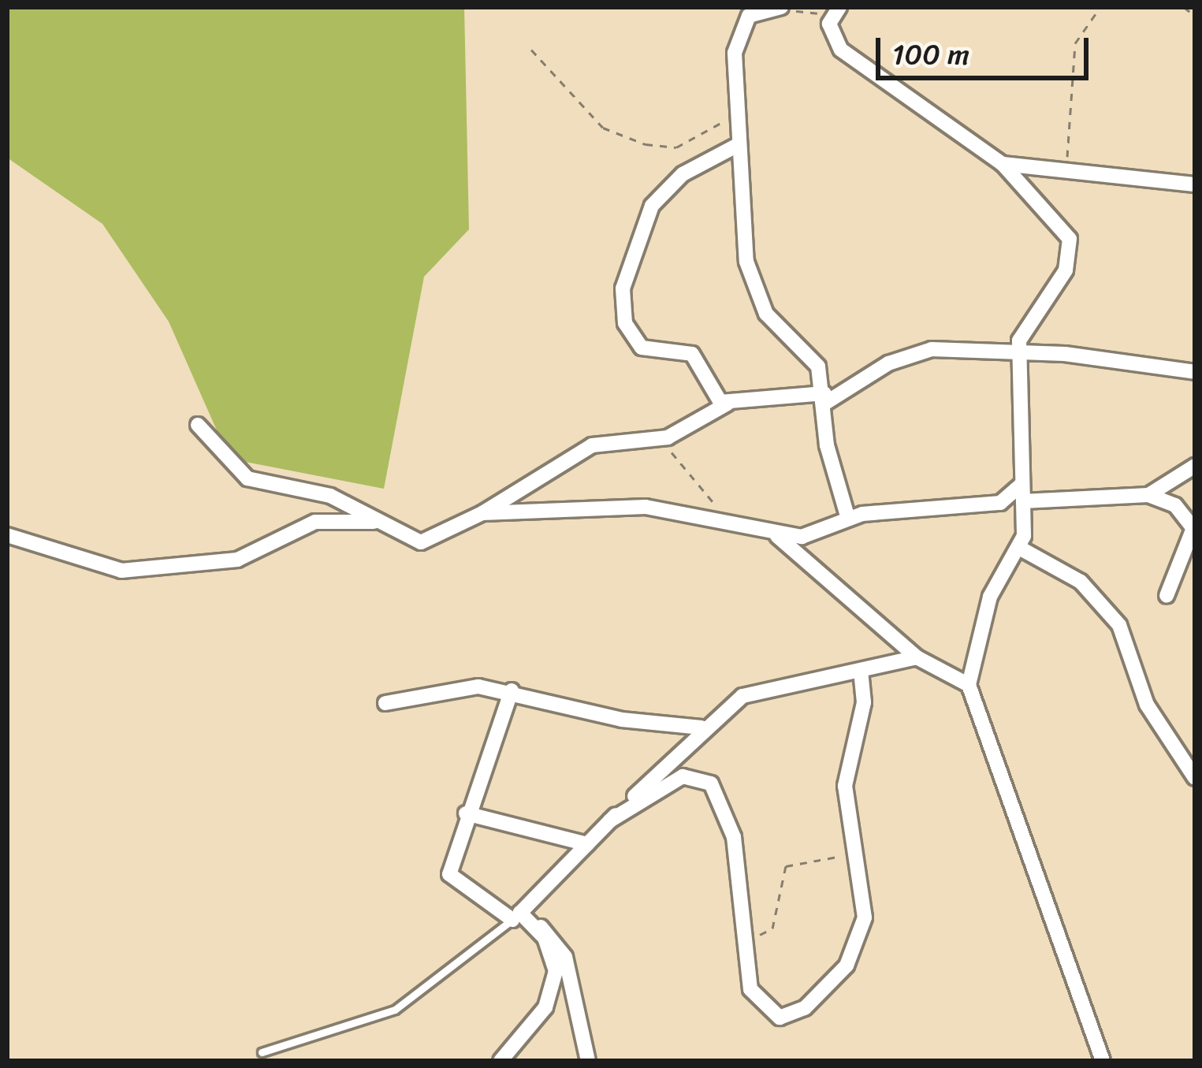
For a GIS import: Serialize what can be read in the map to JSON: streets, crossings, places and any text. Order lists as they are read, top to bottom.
{
  "scale_bar": "100 m"
}
